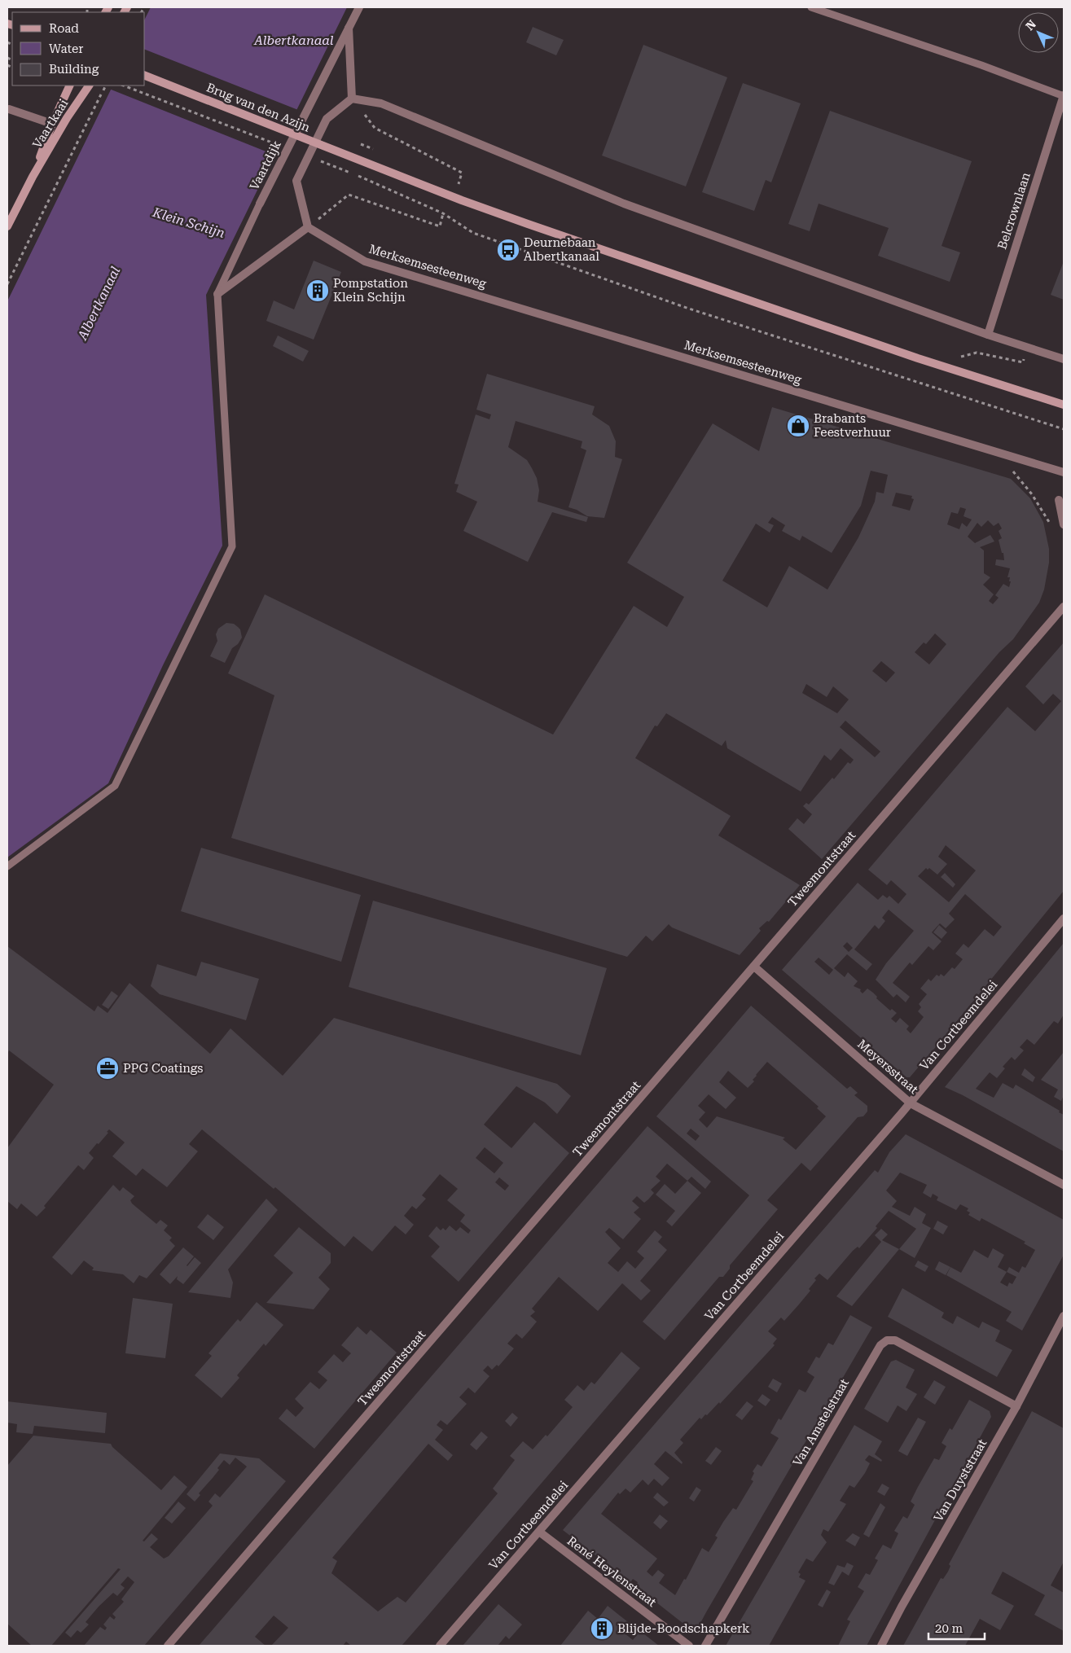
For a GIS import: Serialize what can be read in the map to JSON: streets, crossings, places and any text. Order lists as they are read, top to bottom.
{
  "streets": {
    "main road": ["Brug van den Azijn", "Vaartkaai"],
    "street": [
      "Vaartdijk",
      "Belcrownlaan",
      "Merksemsesteenweg",
      "Tweemontstraat",
      "Van Cortbeemdelei",
      "Meyersstraat",
      "Van Amstelstraat",
      "Van Duyststraat",
      "René Heylenstraat"
    ]
  },
  "crossings": [
    ["Tweemontstraat", "Meyersstraat"],
    ["Van Cortbeemdelei", "Meyersstraat"],
    ["Van Cortbeemdelei", "René Heylenstraat"],
    ["Van Amstelstraat", "Van Duyststraat"]
  ],
  "water": ["Albertkanaal", "Klein Schijn"],
  "places": {
    "bus stop": ["Deurnebaan Albertkanaal"],
    "building": ["Pompstation Klein Schijn", "Blijde-Boodschapkerk"],
    "shop": ["Brabants Feestverhuur"],
    "office": ["PPG Coatings"]
  },
  "legend": ["Road", "Water", "Building"],
  "scale_bar": "20 m",
  "north": "top left"
}
